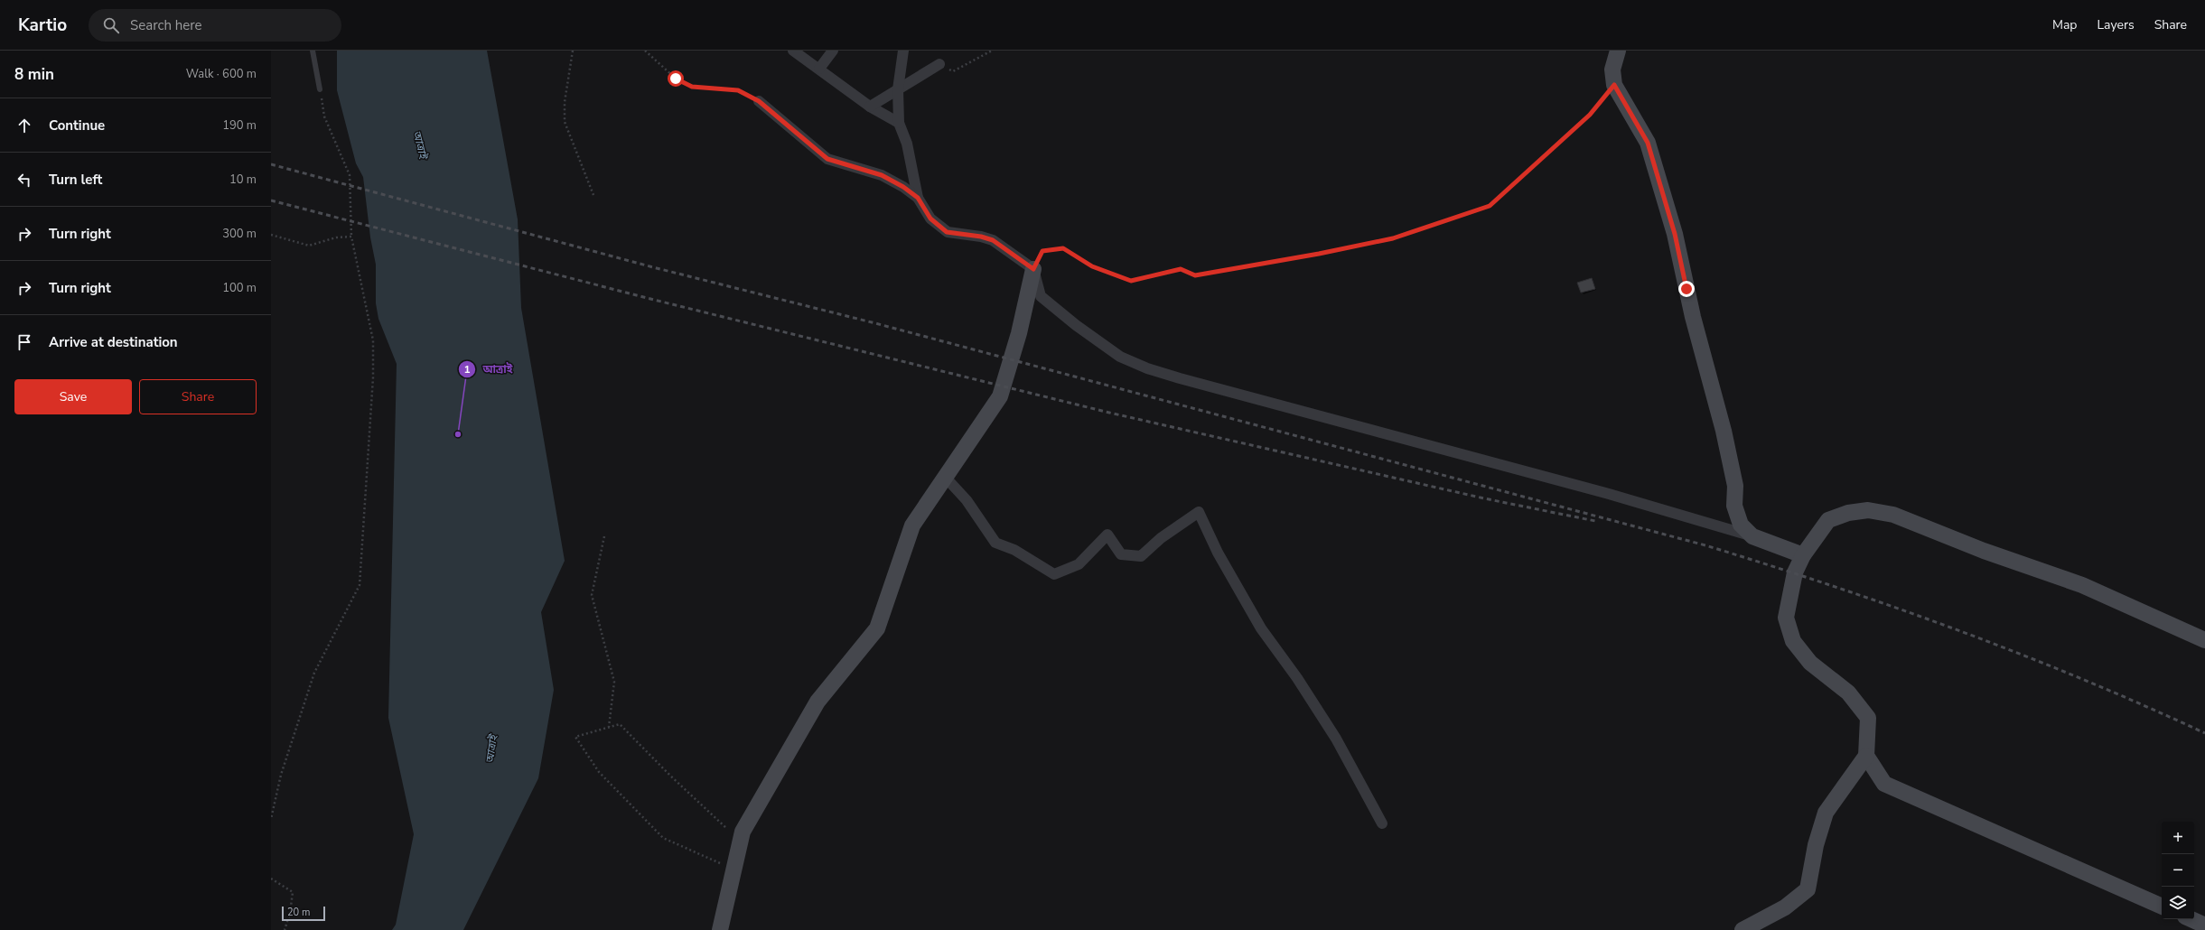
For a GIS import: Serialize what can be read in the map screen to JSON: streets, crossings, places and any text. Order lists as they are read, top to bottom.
{
  "water": ["আত্রাই"],
  "places": ["আত্রাই"],
  "scale_bar": "20 m",
  "page": {
    "header": "Kartio",
    "search": "Search here",
    "nav": ["Map", "Layers", "Share"],
    "heading": ["8 min", "Walk · 600 m"],
    "list": [
      ["Continue", "190 m"],
      ["Turn left", "10 m"],
      ["Turn right", "300 m"],
      ["Turn right", "100 m"],
      "Arrive at destination"
    ],
    "buttons": ["Save", "Share"],
    "map_buttons": ["+", "−"],
    "scale": "20 m"
  }
}
